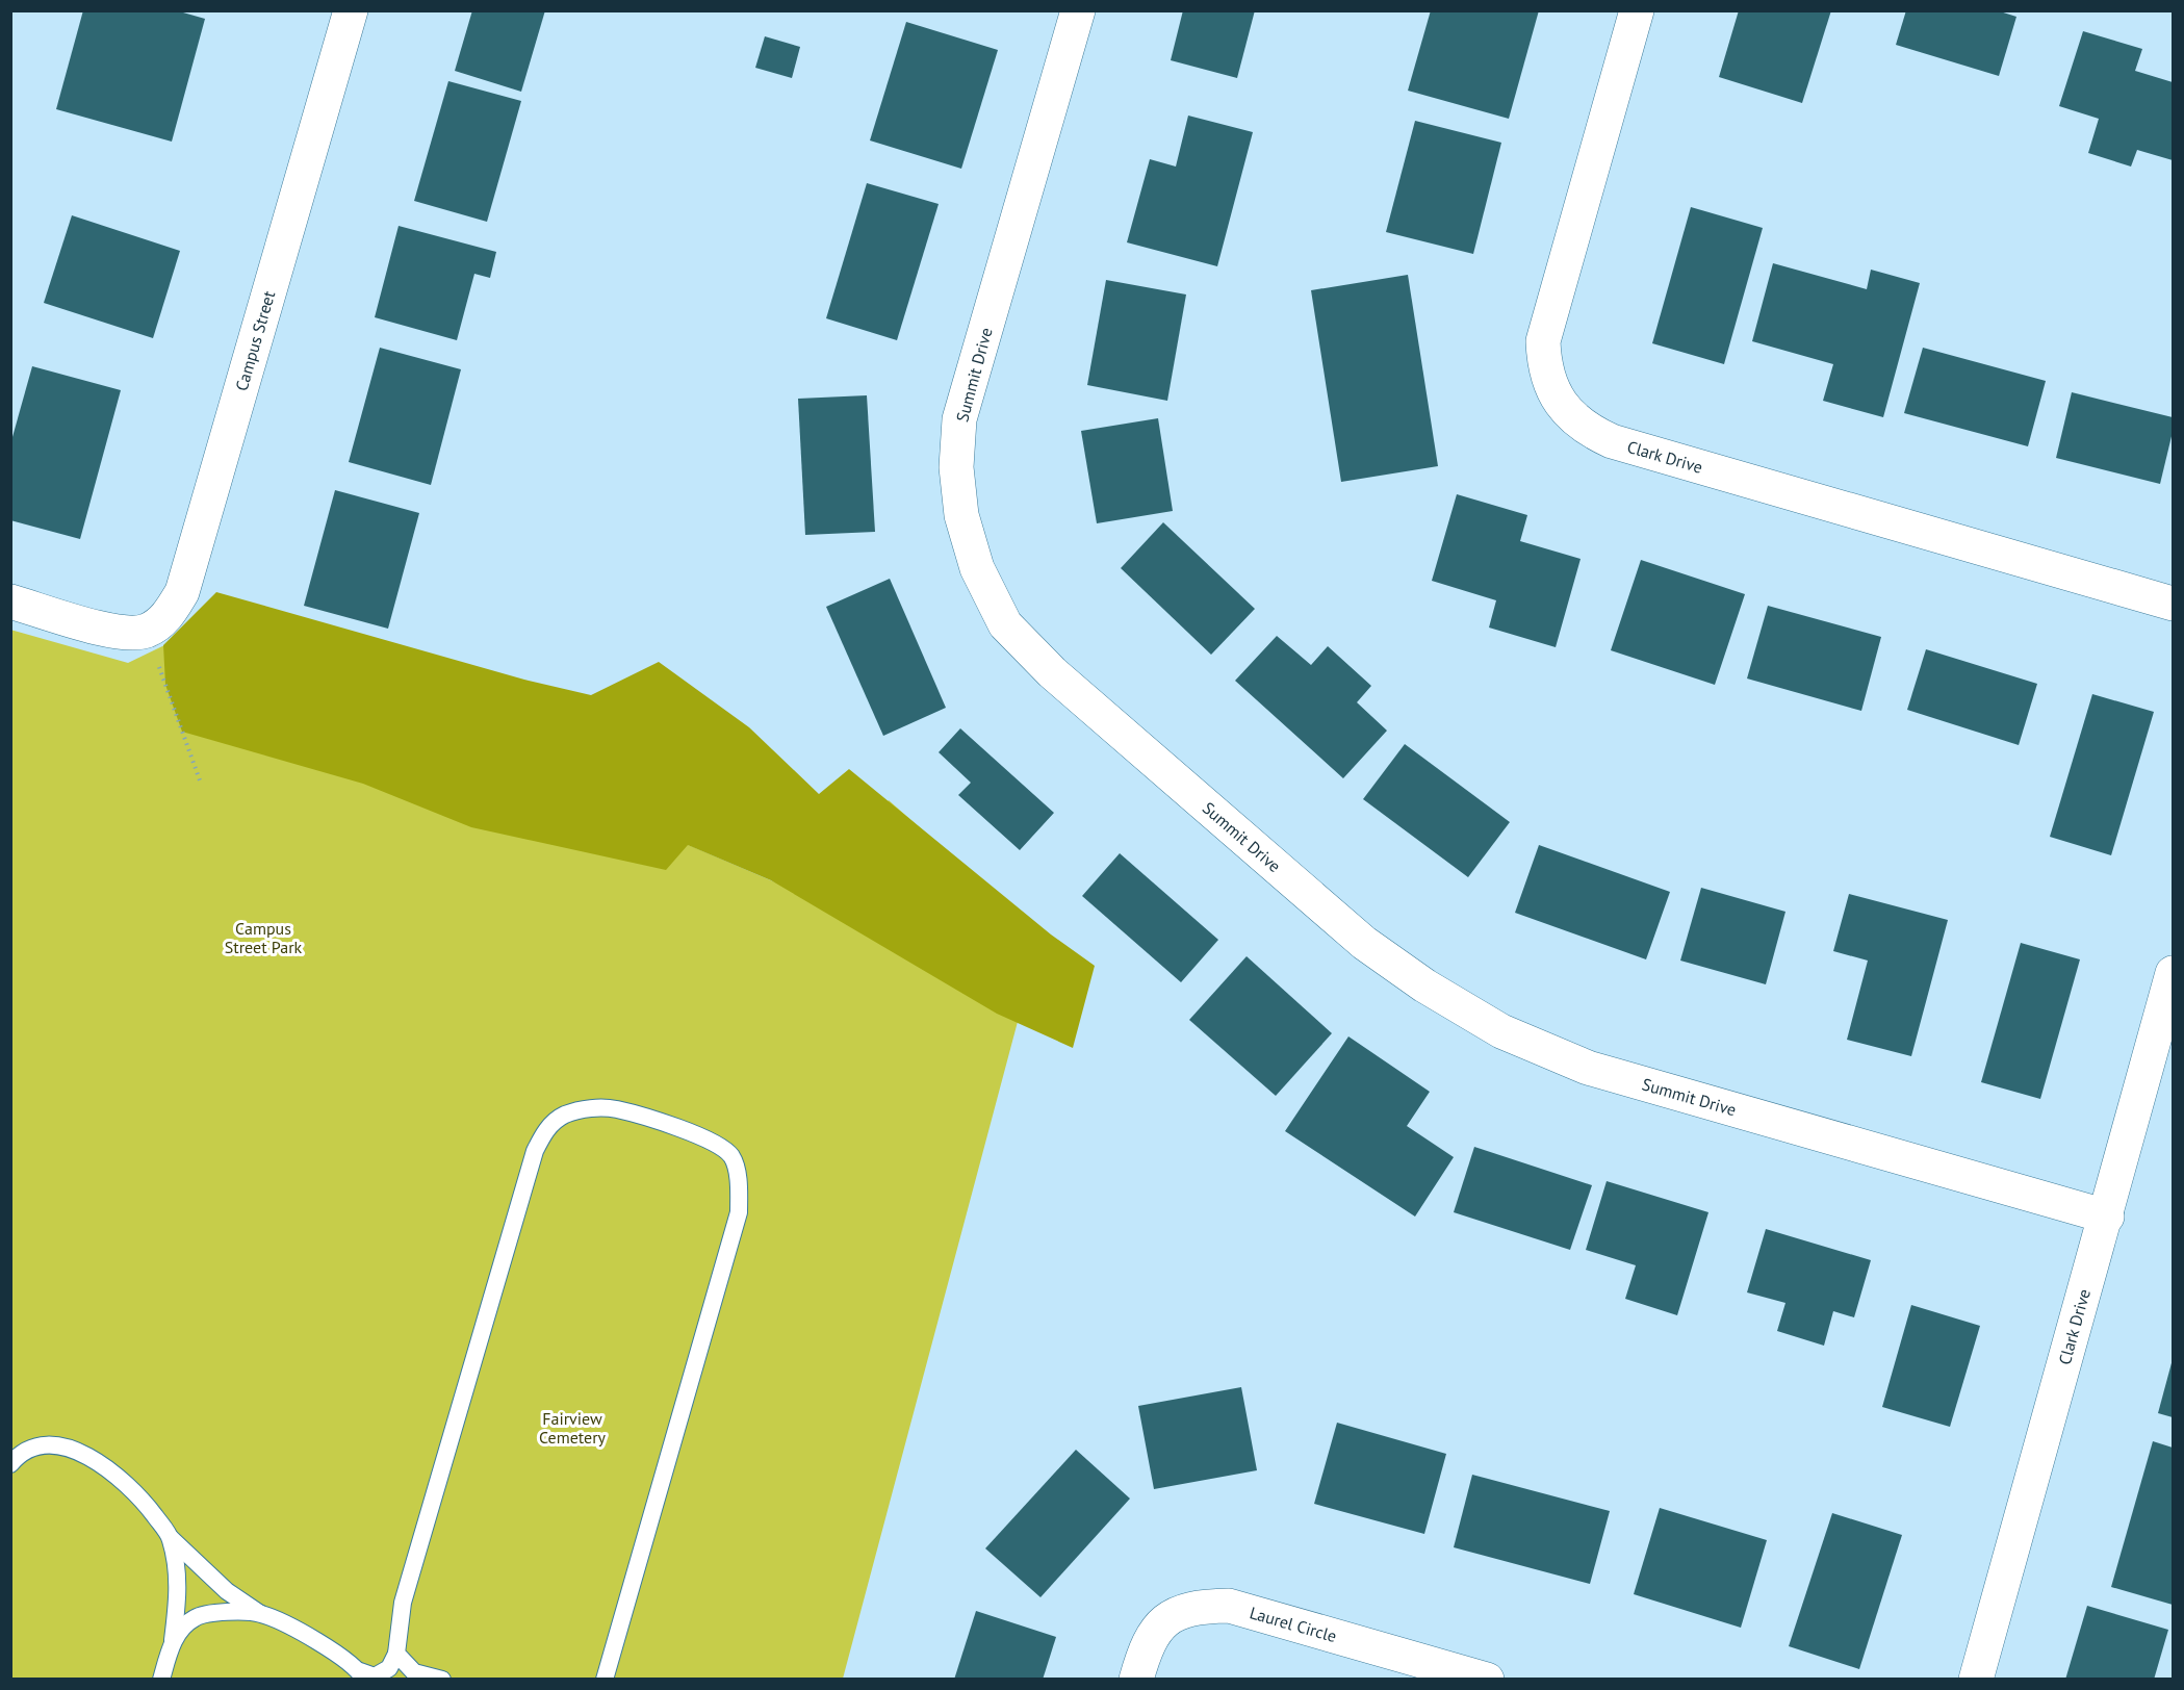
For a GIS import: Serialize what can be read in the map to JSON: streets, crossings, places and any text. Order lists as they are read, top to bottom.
{
  "streets": {
    "street": [
      "Campus Street",
      "Summit Drive",
      "Clark Drive",
      "Laurel Circle"
    ]
  },
  "crossings": [
    ["Summit Drive", "Clark Drive"]
  ],
  "parks": ["Campus Street Park", "Fairview Cemetery"]
}
